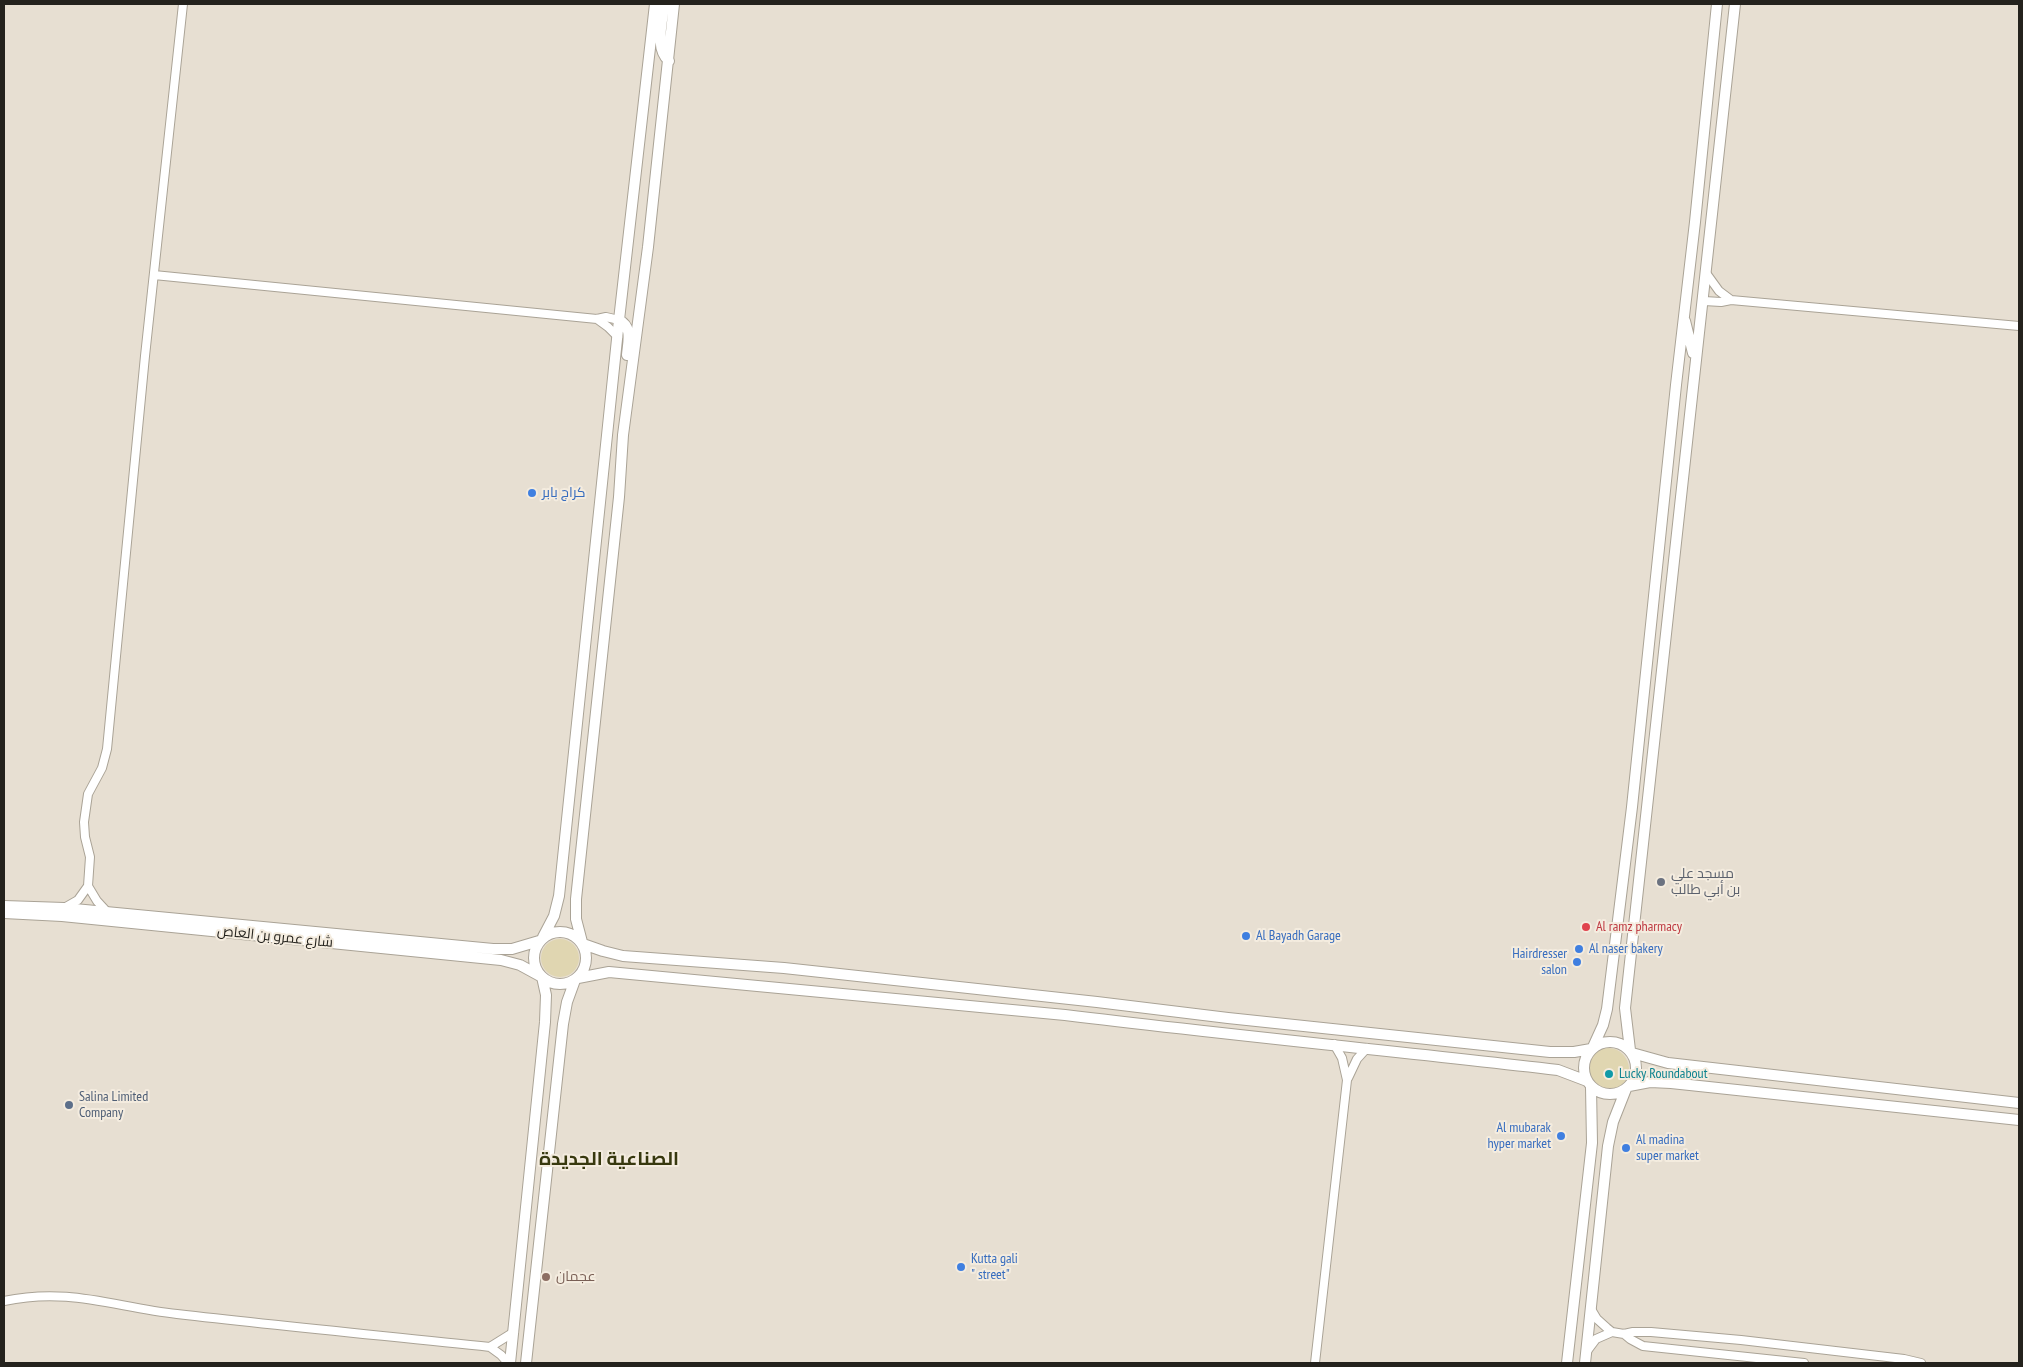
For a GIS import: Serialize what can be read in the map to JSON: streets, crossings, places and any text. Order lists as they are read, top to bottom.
{
  "streets": {
    "main road": ["شارع عمرو بن العاص"]
  },
  "districts": ["الصناعية الجديدة"],
  "places": [
    "كراج بابر",
    "مسجد علي بن أبي طالب",
    "Al ramz pharmacy",
    "Al Bayadh Garage",
    "Al naser bakery",
    "Hairdresser salon",
    "Lucky Roundabout",
    "Salina Limited Company",
    "Al mubarak hyper market",
    "Al madina super market",
    "Kutta gali \" street\"",
    "عجمان"
  ]
}
